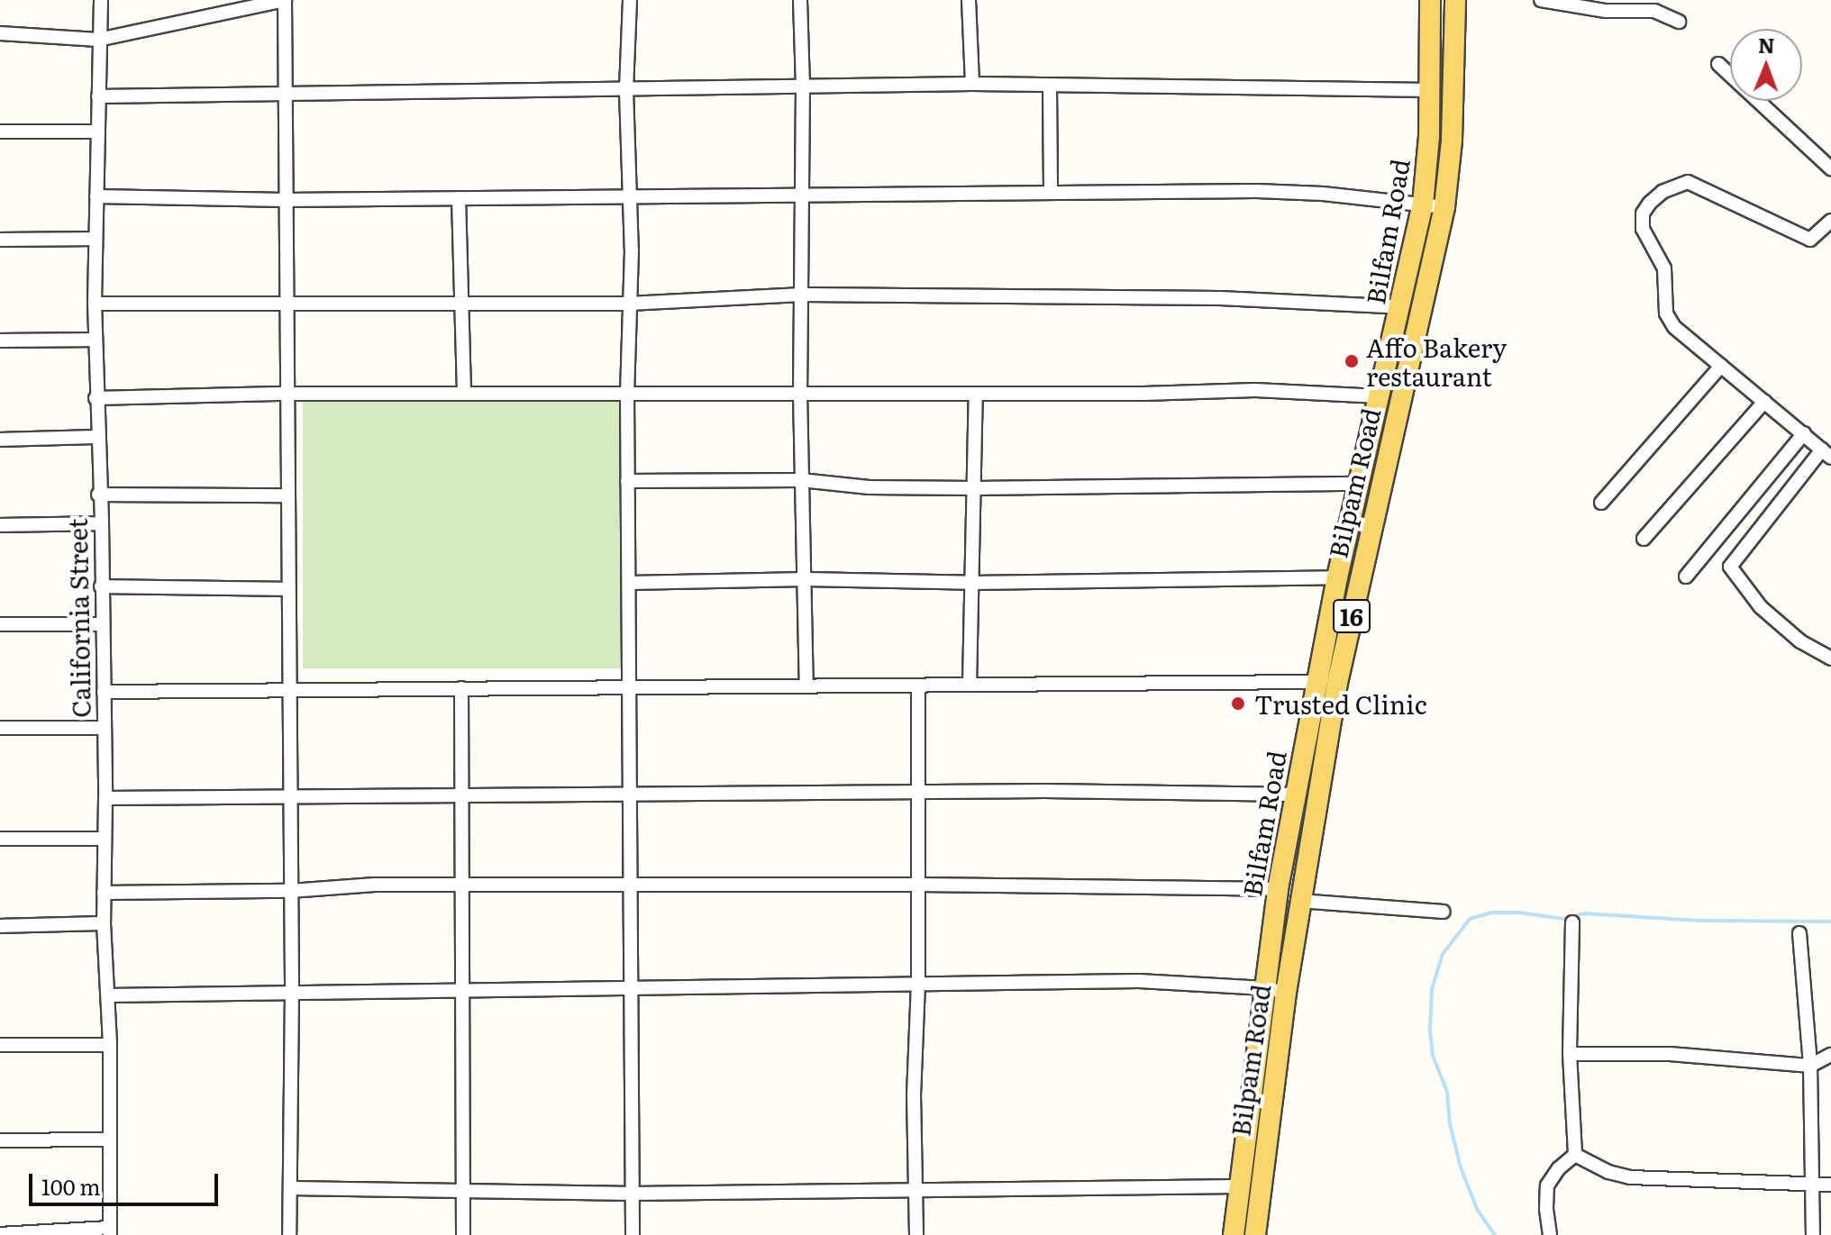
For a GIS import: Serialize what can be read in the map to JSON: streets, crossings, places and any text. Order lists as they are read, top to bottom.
{
  "streets": {
    "main road": ["Bilfam Road", "Bilpam Road", "16"],
    "street": ["California Street"]
  },
  "places": ["Affo Bakery restaurant", "Trusted Clinic"],
  "scale_bar": "100 m",
  "north": "top"
}
